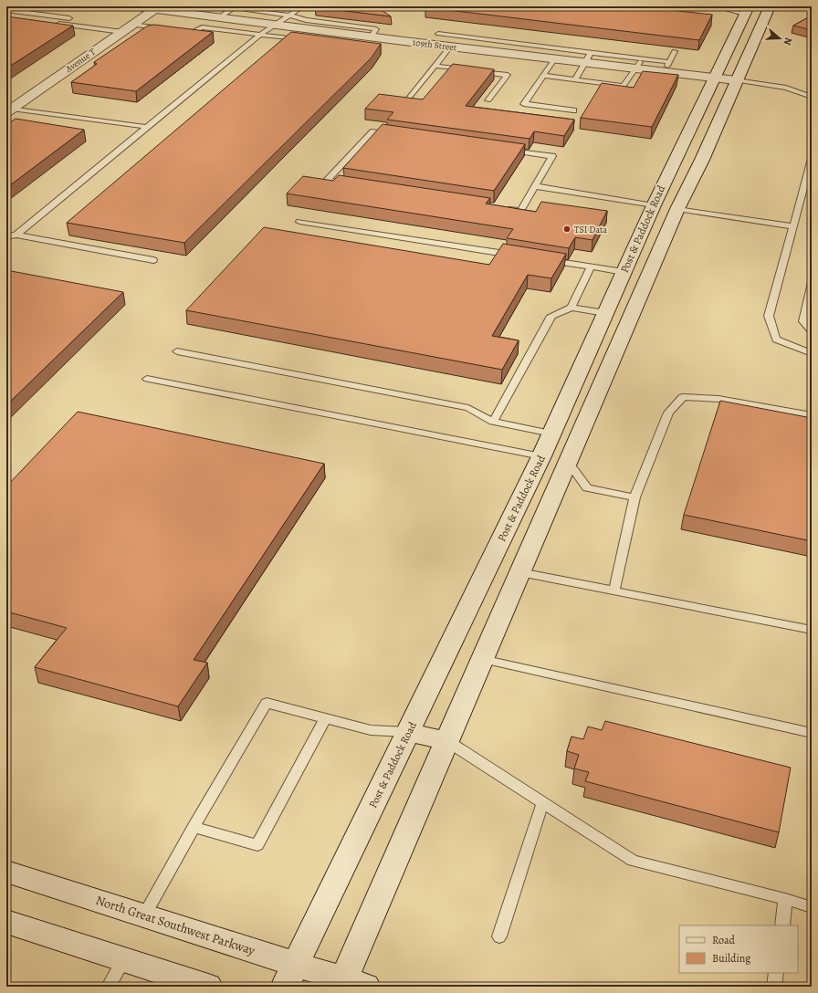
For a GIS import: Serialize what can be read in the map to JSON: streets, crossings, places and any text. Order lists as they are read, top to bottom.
{
  "streets": {
    "street": [
      "109th Street",
      "Avenue T",
      "Post & Paddock Road",
      "North Great Southwest Parkway"
    ]
  },
  "crossings": [
    ["109th Street", "Avenue T"],
    ["109th Street", "Post & Paddock Road"],
    ["Post & Paddock Road", "North Great Southwest Parkway"]
  ],
  "places": ["TSI Data"],
  "legend": ["Road", "Building"],
  "north": "right"
}
